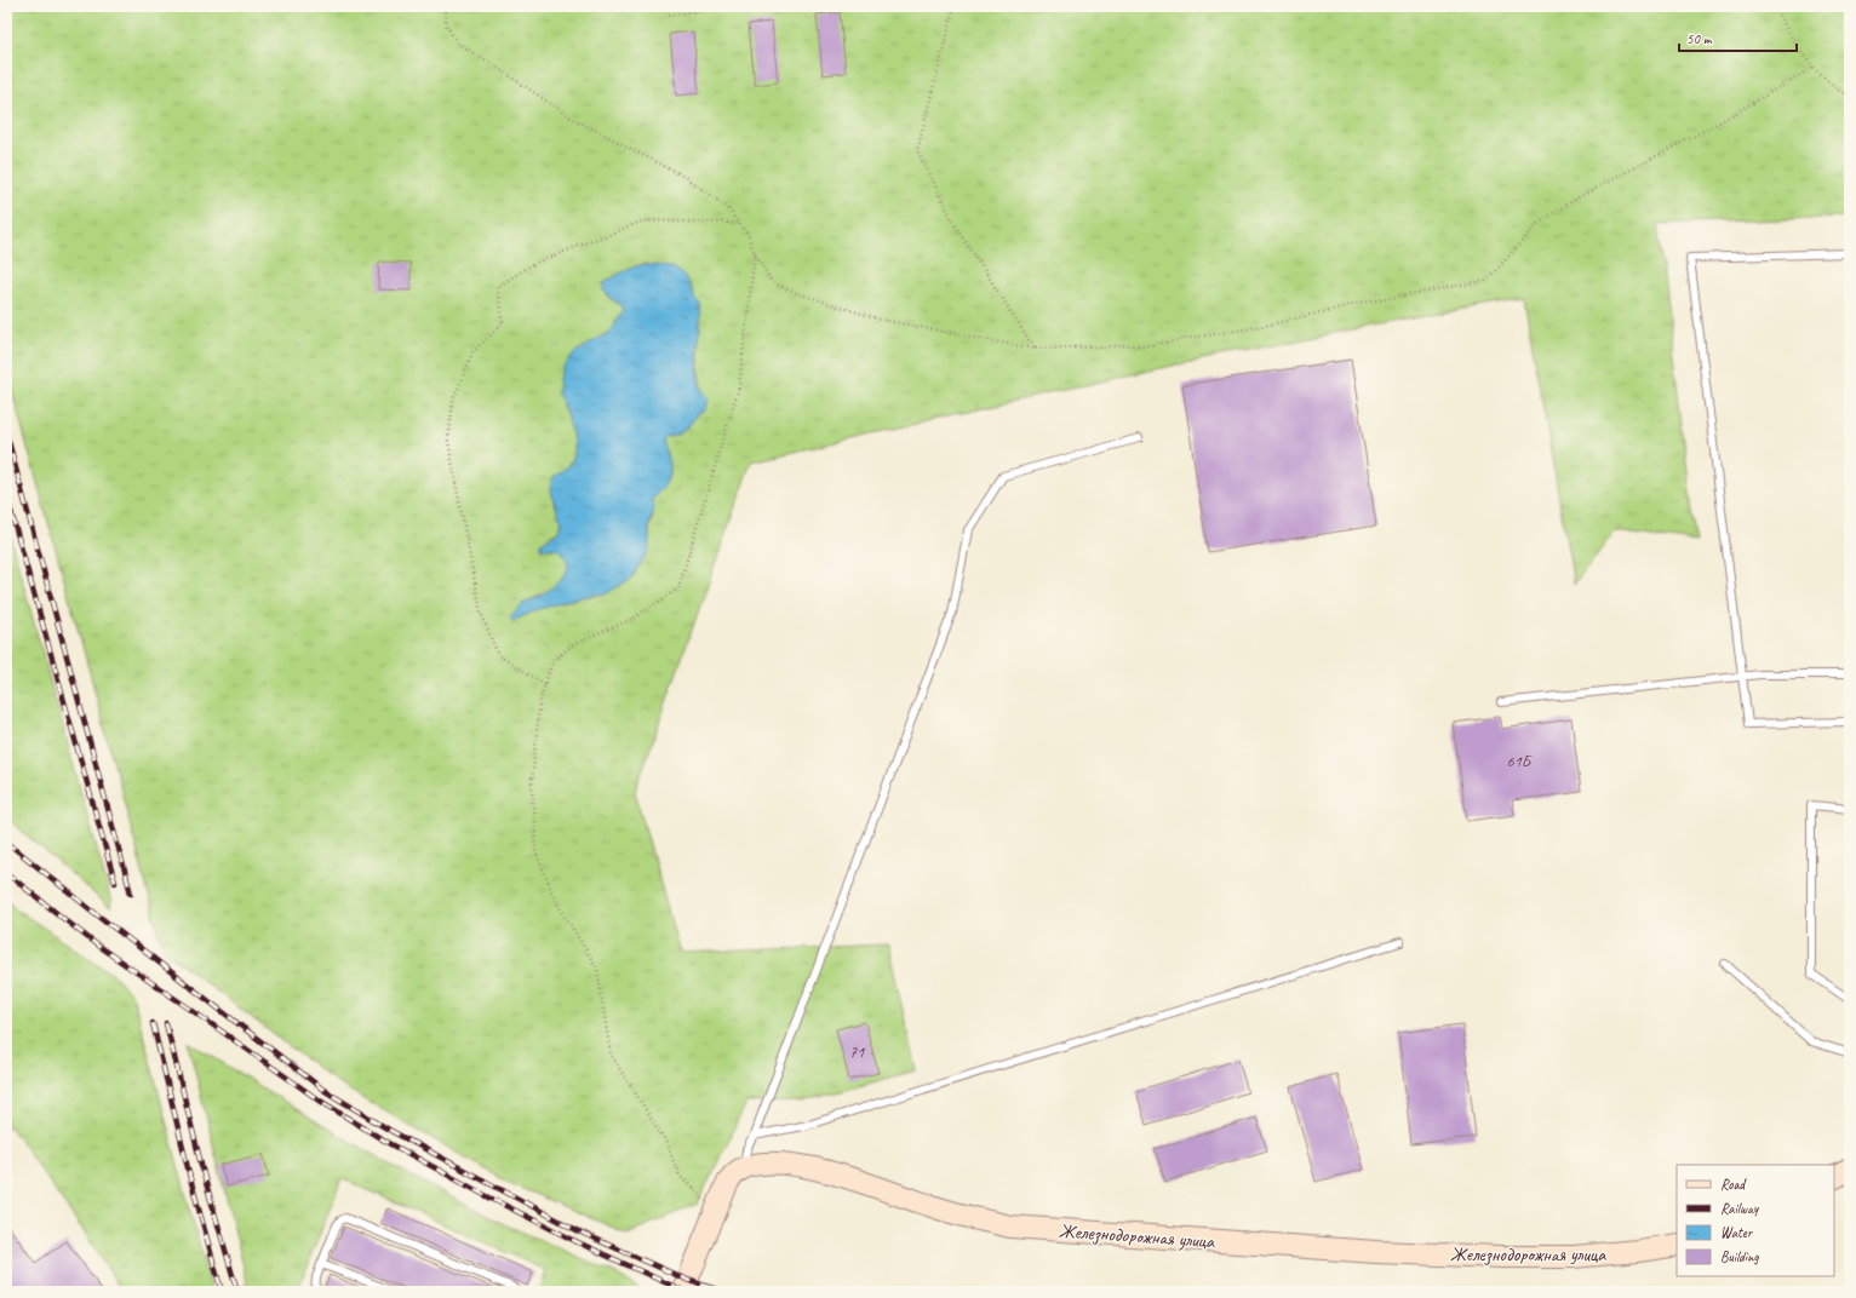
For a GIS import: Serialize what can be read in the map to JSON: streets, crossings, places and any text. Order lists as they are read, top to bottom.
{
  "streets": {
    "street": ["Железнодорожная улица"]
  },
  "house_numbers": ["61Б", "71"],
  "legend": [
    "Road",
    "Railway",
    "Water",
    "Building"
  ],
  "scale_bar": "50 m"
}
